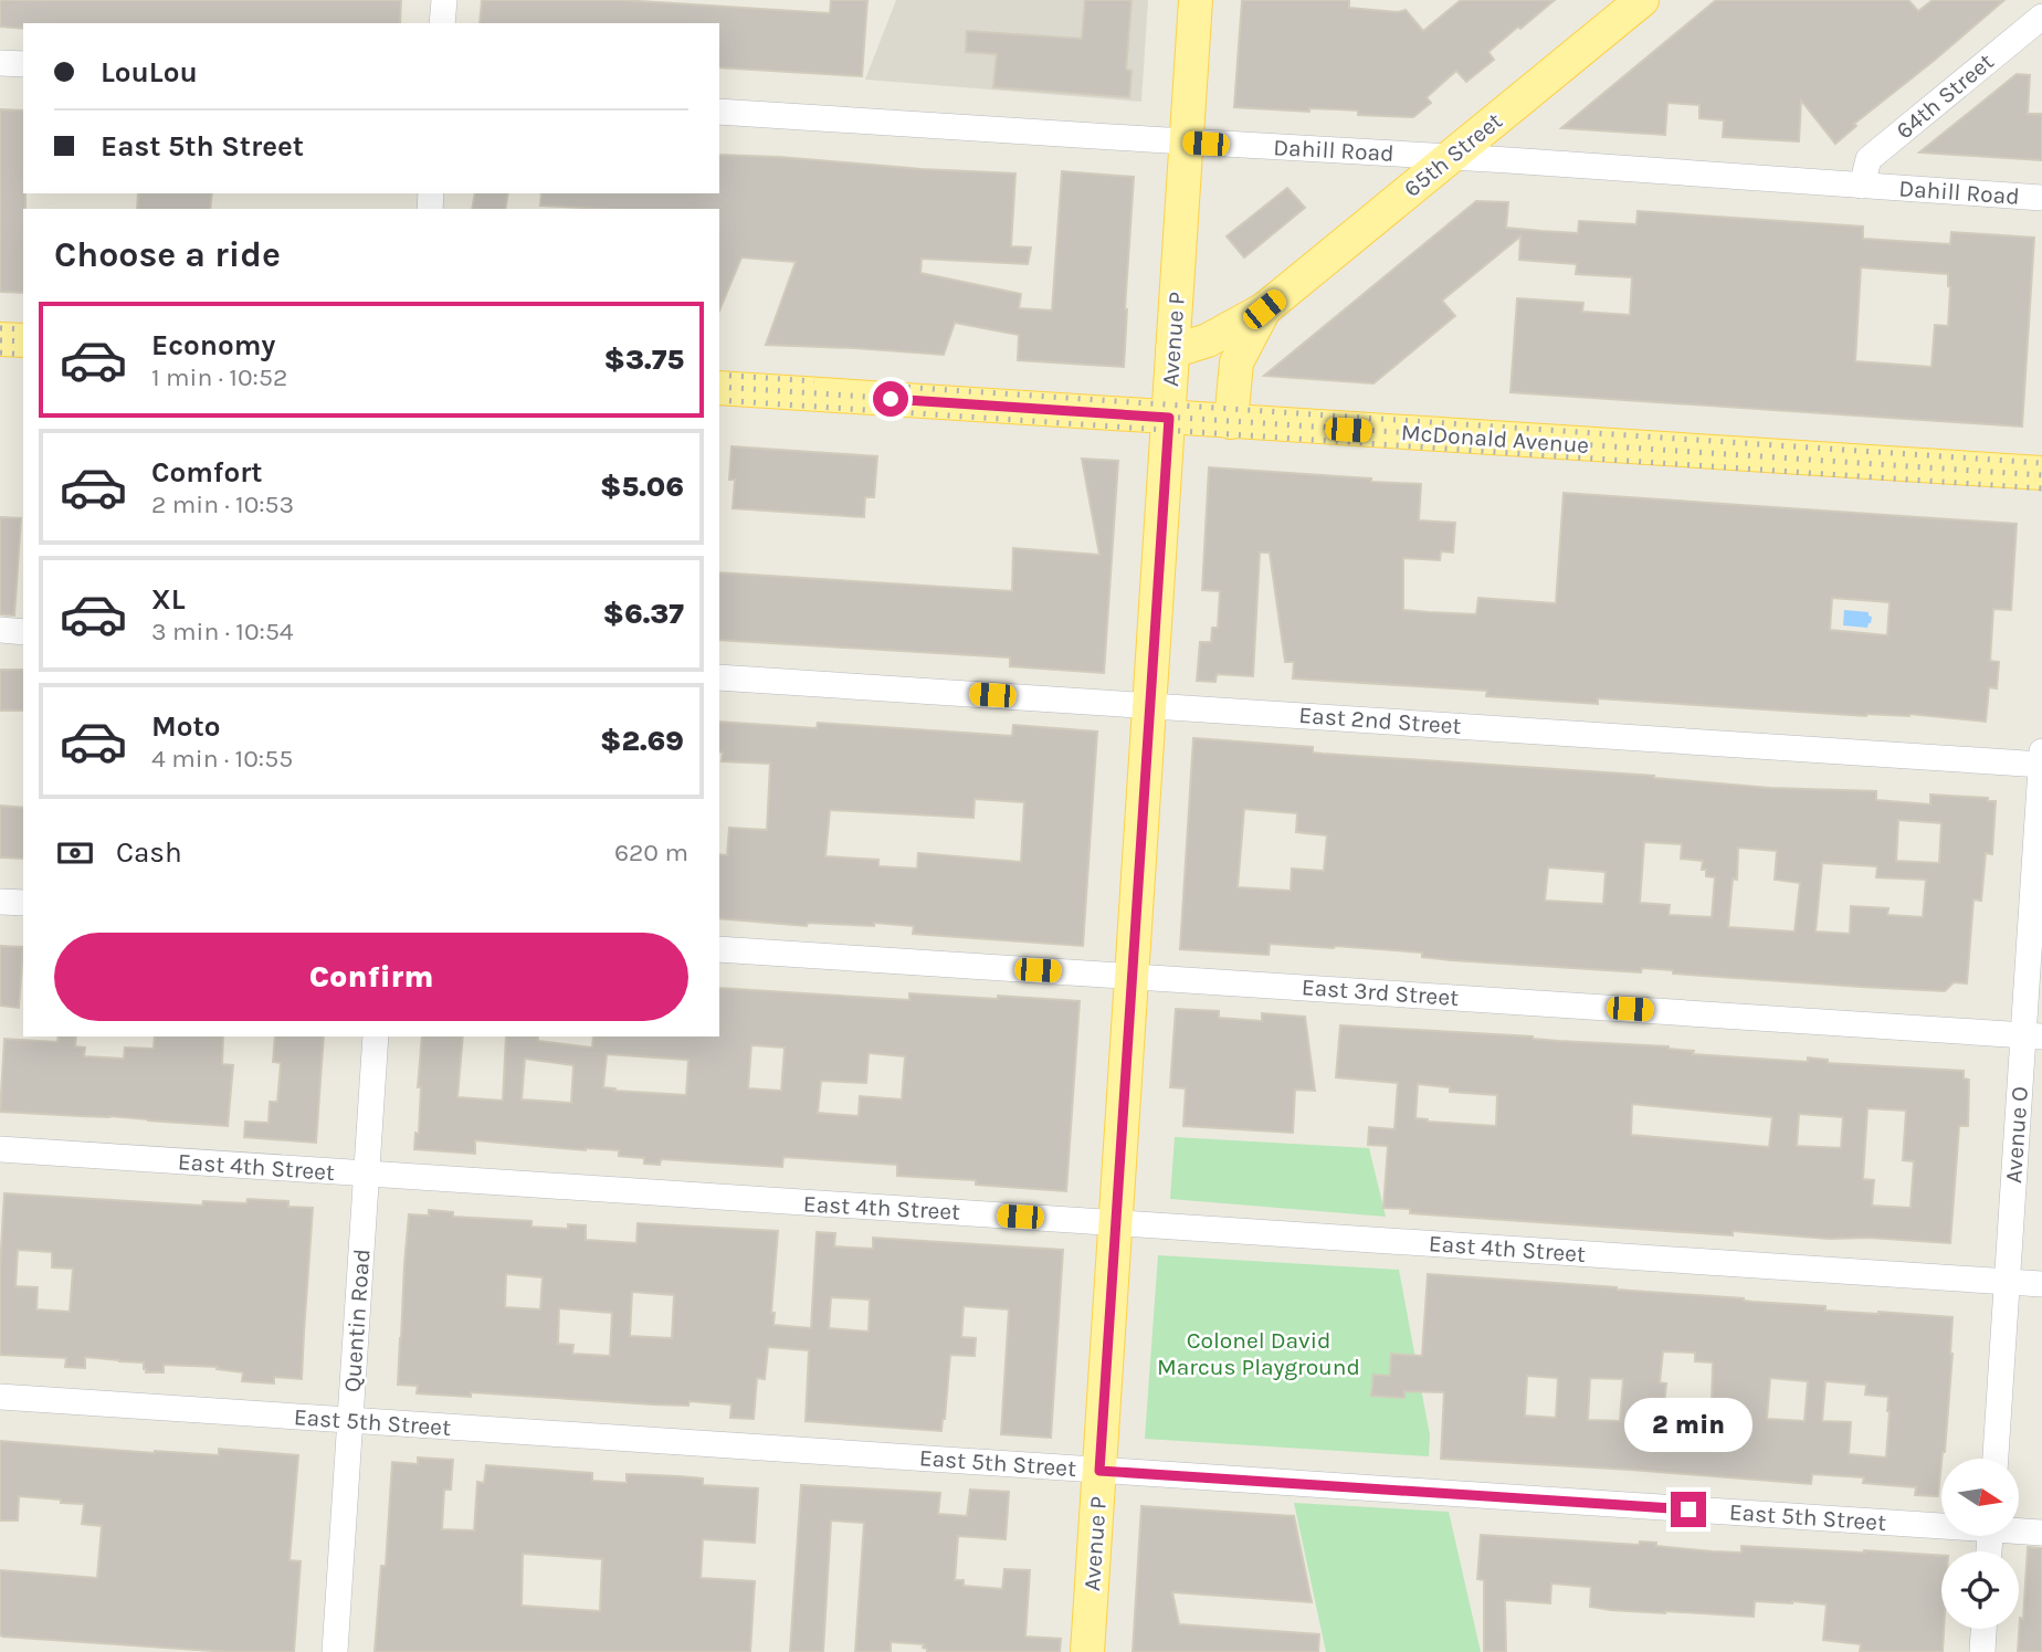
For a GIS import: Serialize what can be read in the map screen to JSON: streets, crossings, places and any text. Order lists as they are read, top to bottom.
{
  "streets": {
    "main road": ["65th Street", "Avenue P", "McDonald Avenue"],
    "street": [
      "64th Street",
      "Dahill Road",
      "East 2nd Street",
      "East 3rd Street",
      "Avenue O",
      "East 4th Street",
      "Quentin Road",
      "East 5th Street"
    ]
  },
  "crossings": [
    ["64th Street", "Dahill Road"],
    ["Dahill Road", "65th Street"],
    ["Dahill Road", "Avenue P"],
    ["65th Street", "Avenue P"],
    ["65th Street", "McDonald Avenue"],
    ["Avenue P", "McDonald Avenue"],
    ["Avenue P", "East 2nd Street"],
    ["Avenue P", "East 3rd Street"],
    ["Avenue P", "East 4th Street"],
    ["Avenue P", "East 5th Street"],
    ["East 2nd Street", "Avenue O"],
    ["East 3rd Street", "Avenue O"],
    ["Avenue O", "East 4th Street"],
    ["East 4th Street", "Quentin Road"],
    ["Quentin Road", "East 5th Street"]
  ],
  "parks": ["Colonel David Marcus Playground"],
  "north": "right",
  "page": {
    "banner": ["LouLou", "East 5th Street"],
    "heading": "Choose a ride",
    "list": [
      {
        "name": "Economy",
        "note": "1 min · 10:52",
        "value": "$3.75"
      },
      {
        "name": "Comfort",
        "note": "2 min · 10:53",
        "value": "$5.06"
      },
      {
        "name": "XL",
        "note": "3 min · 10:54",
        "value": "$6.37"
      },
      {
        "name": "Moto",
        "note": "4 min · 10:55",
        "value": "$2.69"
      }
    ],
    "pay": ["Cash", "620 m"],
    "buttons": "Confirm",
    "bubble": "2 min"
  }
}
